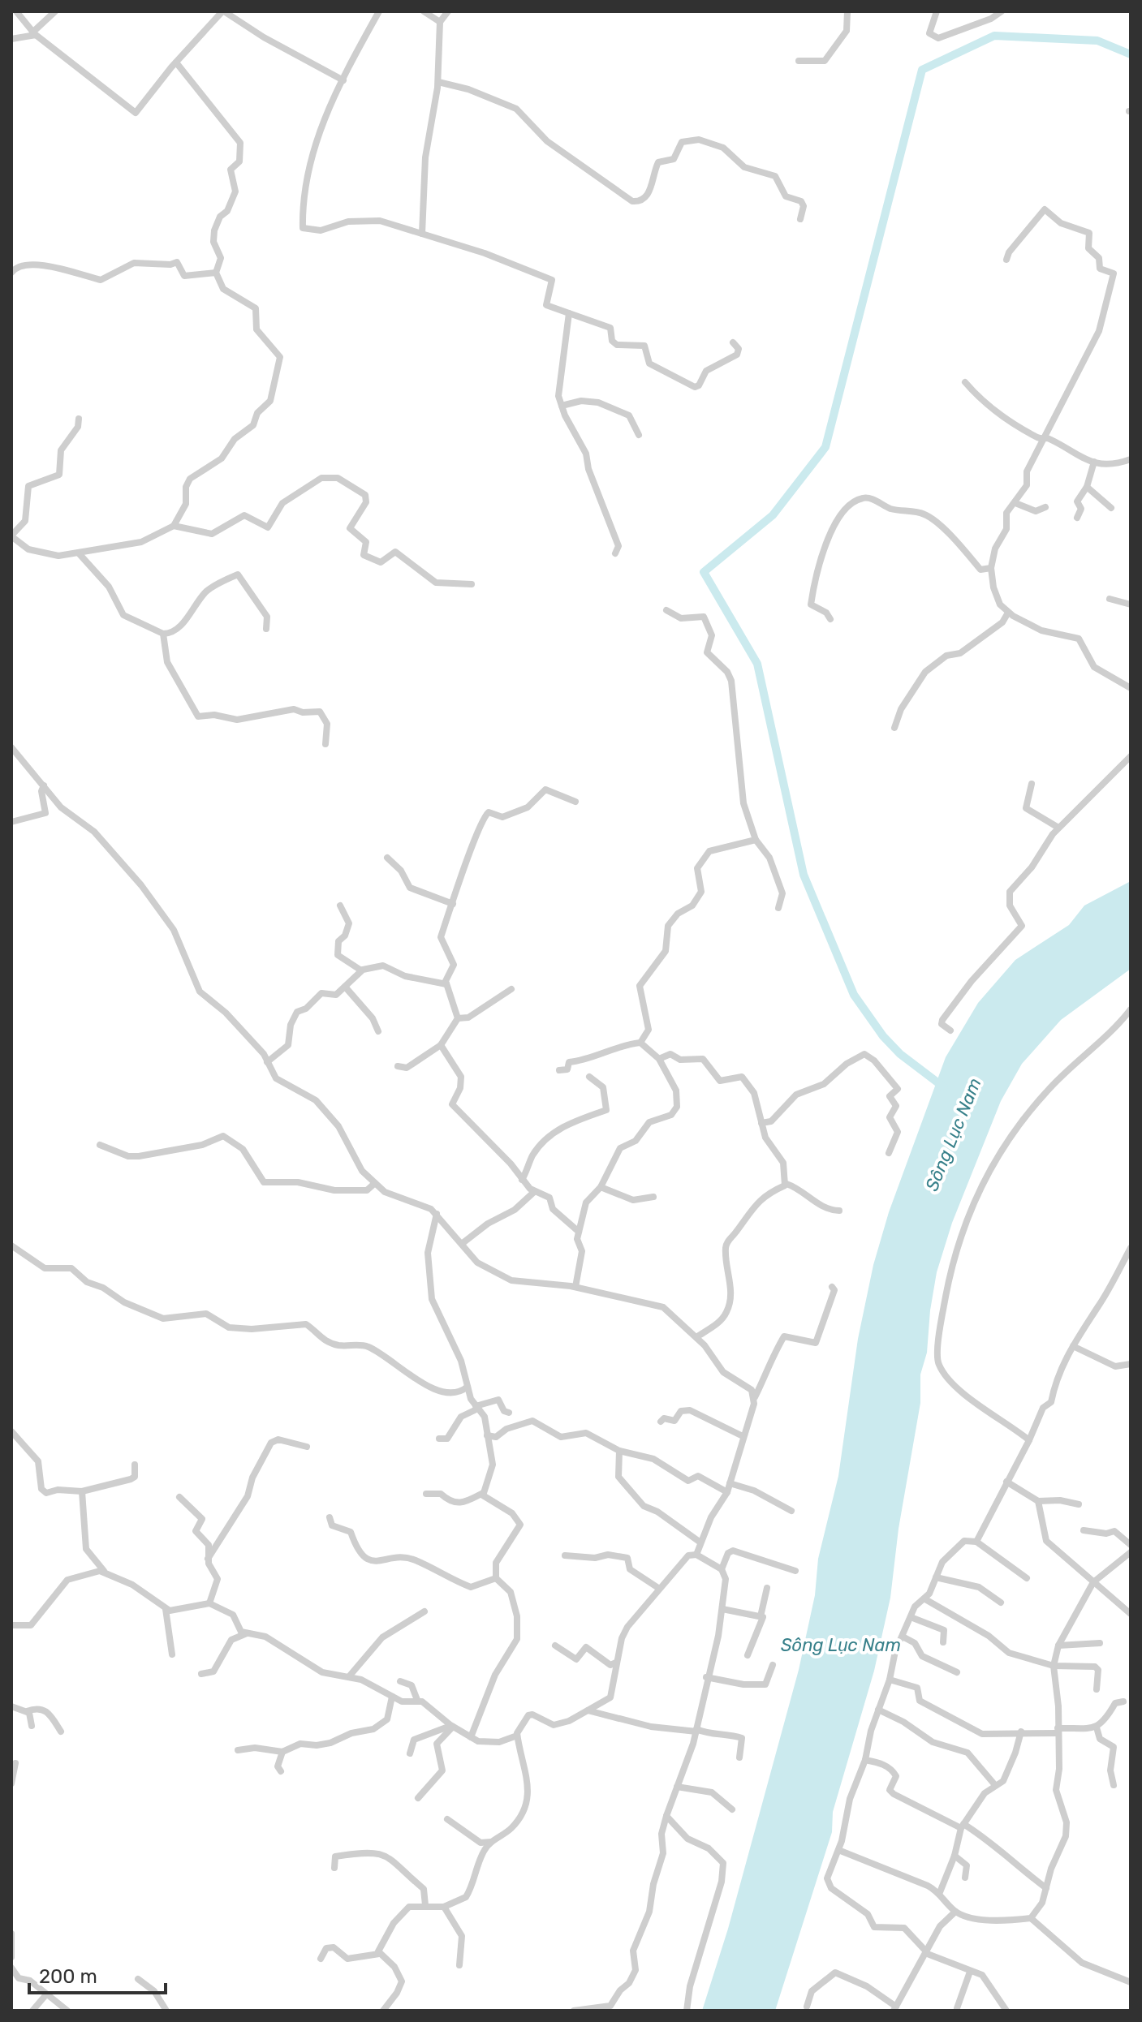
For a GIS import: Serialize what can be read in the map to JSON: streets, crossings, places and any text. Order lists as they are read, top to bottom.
{
  "water": ["Sông Lục Nam"],
  "scale_bar": "200 m"
}
